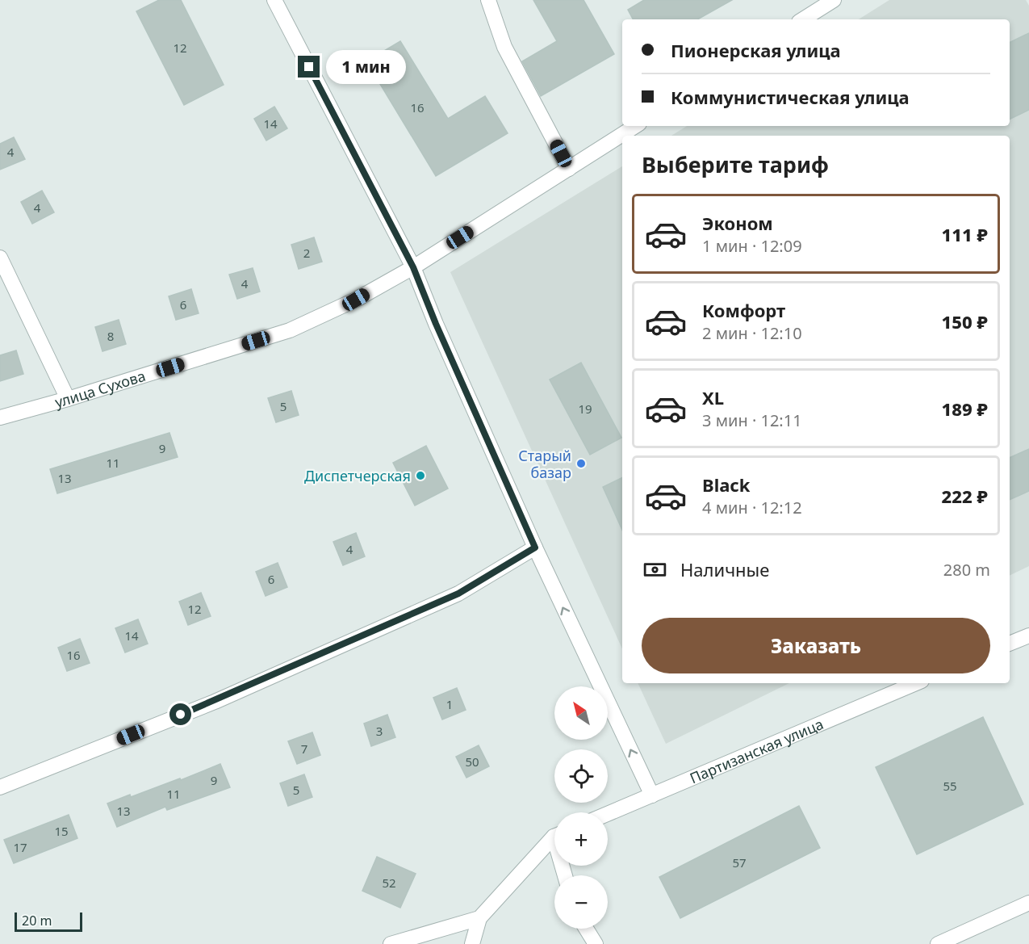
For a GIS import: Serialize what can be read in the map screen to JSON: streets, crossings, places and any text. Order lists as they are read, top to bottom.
{
  "streets": {
    "street": ["улица Сухова", "Партизанская улица"]
  },
  "places": ["Старый базар", "Диспетчерская"],
  "house_numbers": [
    "12",
    "16",
    "14",
    "4",
    "4",
    "2",
    "4",
    "6",
    "8",
    "5",
    "19",
    "9",
    "11",
    "13",
    "4",
    "6",
    "12",
    "14",
    "16",
    "1",
    "3",
    "7",
    "50",
    "9",
    "55",
    "5",
    "11",
    "13",
    "15",
    "17",
    "57",
    "52"
  ],
  "scale_bar": "20 m",
  "north": "top left",
  "page": {
    "banner": ["Пионерская улица", "Коммунистическая улица"],
    "bubble": "1 мин",
    "heading": "Выберите тариф",
    "list": [
      {
        "name": "Эконом",
        "note": "1 мин · 12:09",
        "value": "111 ₽"
      },
      {
        "name": "Комфорт",
        "note": "2 мин · 12:10",
        "value": "150 ₽"
      },
      {
        "name": "XL",
        "note": "3 мин · 12:11",
        "value": "189 ₽"
      },
      {
        "name": "Black",
        "note": "4 мин · 12:12",
        "value": "222 ₽"
      }
    ],
    "pay": ["Наличные", "280 m"],
    "buttons": "Заказать",
    "map_buttons": ["+", "−"],
    "scale": "20 m"
  }
}
